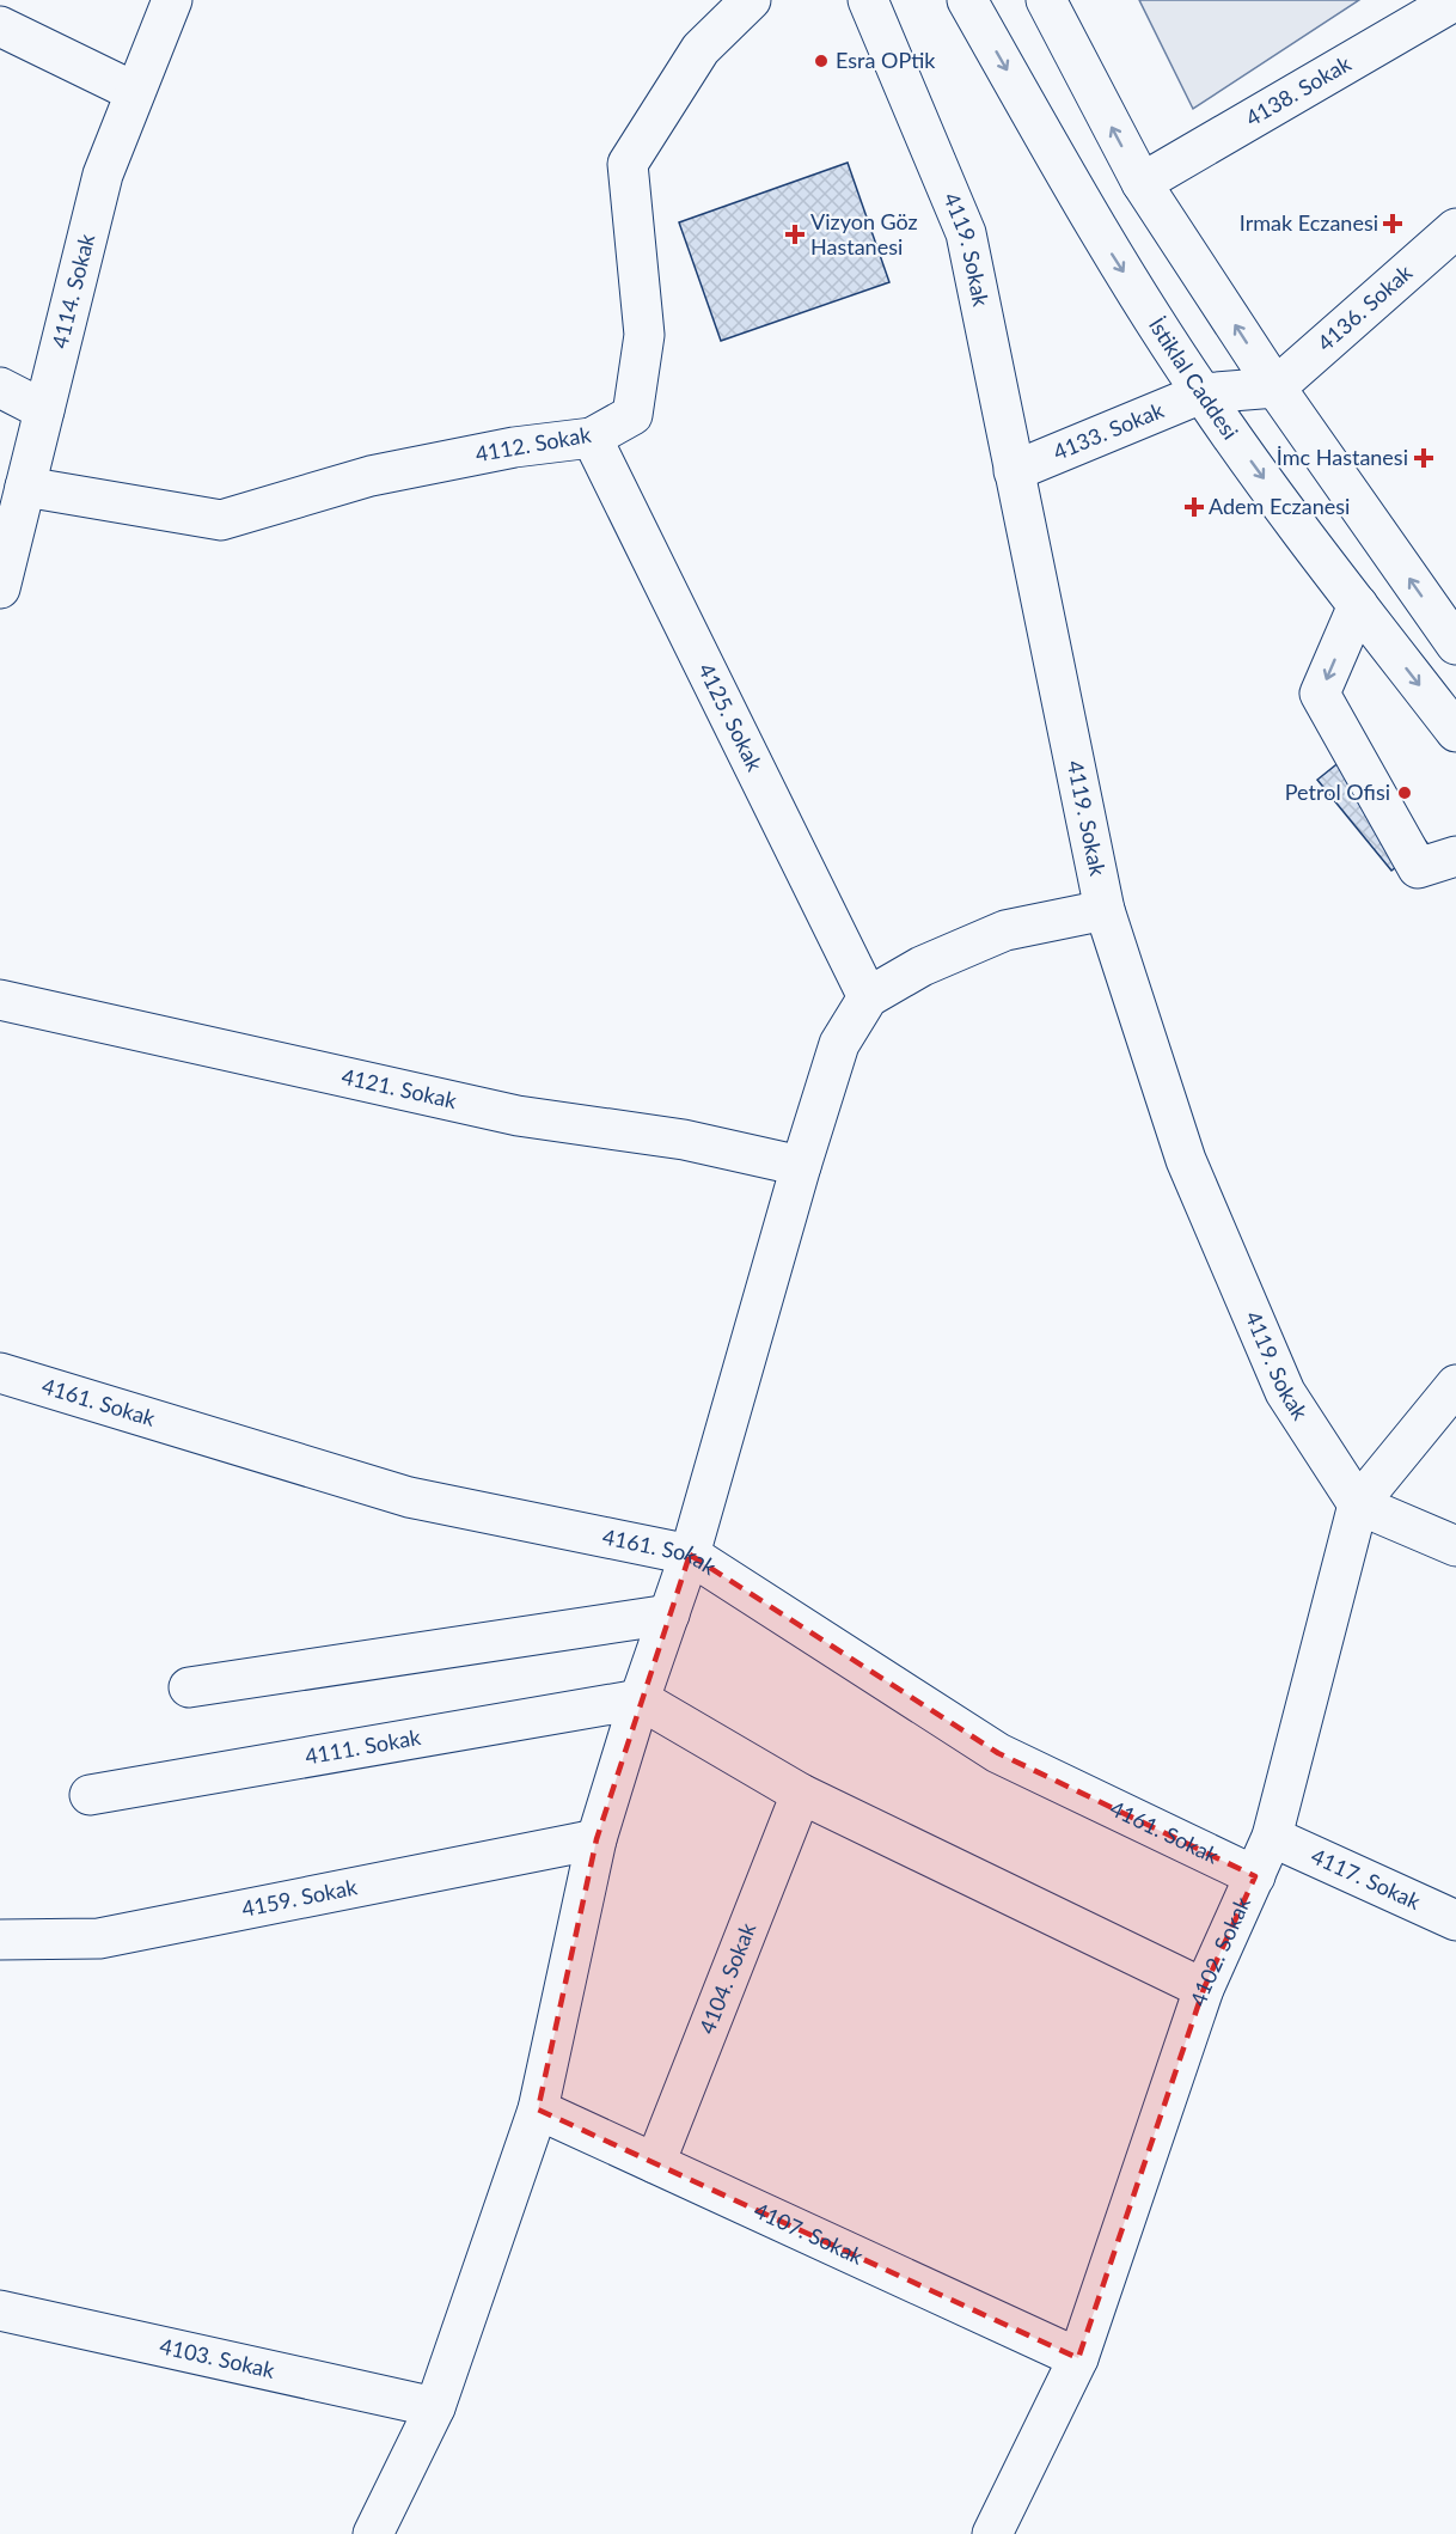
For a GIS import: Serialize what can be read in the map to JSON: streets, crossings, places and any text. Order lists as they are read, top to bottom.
{
  "streets": {
    "street": [
      "4138. Sokak",
      "4119. Sokak",
      "4114. Sokak",
      "4136. Sokak",
      "İstiklal Caddesi",
      "4133. Sokak",
      "4112. Sokak",
      "4125. Sokak",
      "4121. Sokak",
      "4161. Sokak",
      "4111. Sokak",
      "4117. Sokak",
      "4159. Sokak",
      "4102. Sokak",
      "4104. Sokak",
      "4107. Sokak",
      "4103. Sokak"
    ]
  },
  "crossings": [
    ["4119. Sokak", "4133. Sokak"],
    ["4119. Sokak", "4102. Sokak"],
    ["4114. Sokak", "4112. Sokak"],
    ["4136. Sokak", "4133. Sokak"],
    ["İstiklal Caddesi", "4133. Sokak"],
    ["4112. Sokak", "4125. Sokak"],
    ["4161. Sokak", "4102. Sokak"],
    ["4117. Sokak", "4102. Sokak"],
    ["4102. Sokak", "4107. Sokak"],
    ["4104. Sokak", "4107. Sokak"]
  ],
  "places": {
    "other": ["Esra OPtik", "Petrol Ofisi"],
    "health": [
      "Irmak Eczanesi",
      "Vizyon Göz Hastanesi",
      "İmc Hastanesi",
      "Adem Eczanesi"
    ]
  }
}
